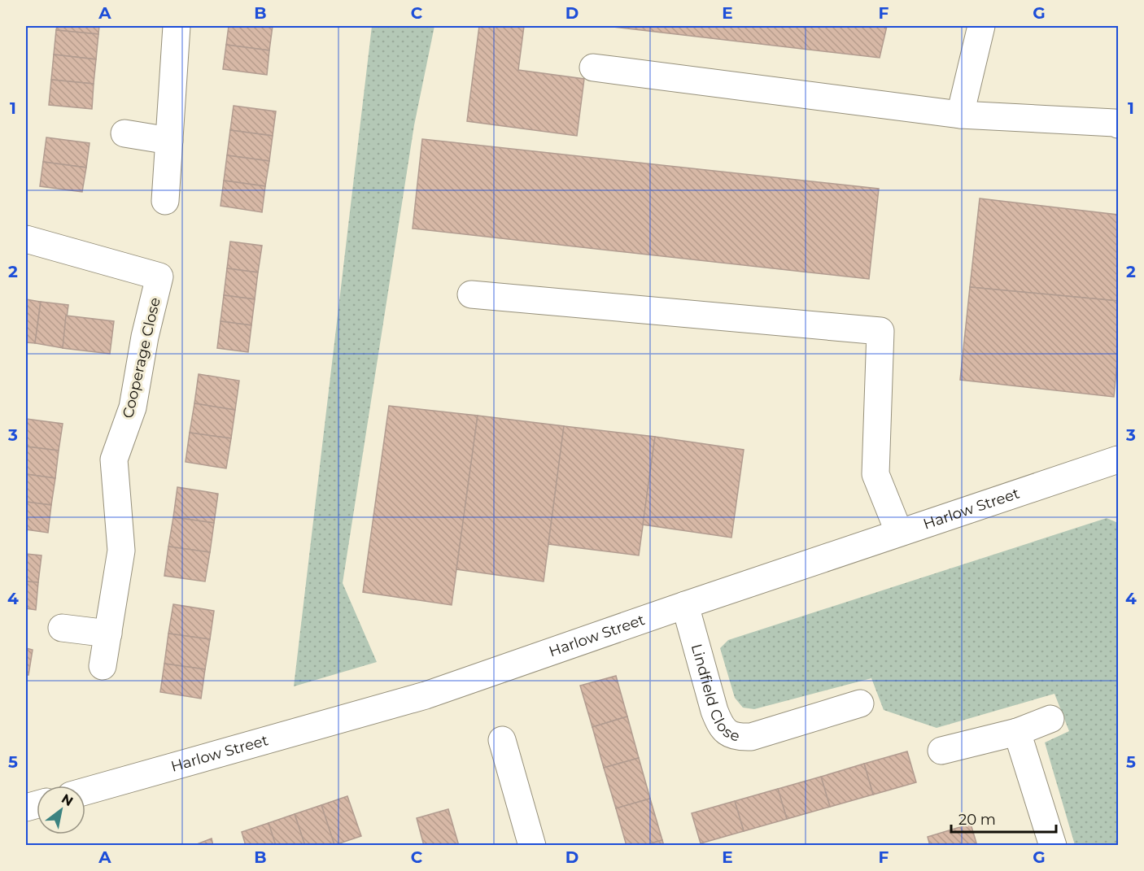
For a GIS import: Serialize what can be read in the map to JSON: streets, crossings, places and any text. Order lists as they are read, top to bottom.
{
  "streets": {
    "street": ["Cooperage Close", "Harlow Street", "Lindfield Close"]
  },
  "crossings": [
    ["Harlow Street", "Lindfield Close"]
  ],
  "scale_bar": "20 m",
  "north": "top right",
  "grid": {
    "columns": [
      "A",
      "B",
      "C",
      "D",
      "E",
      "F",
      "G"
    ],
    "rows": [
      "1",
      "2",
      "3",
      "4",
      "5"
    ]
  }
}
